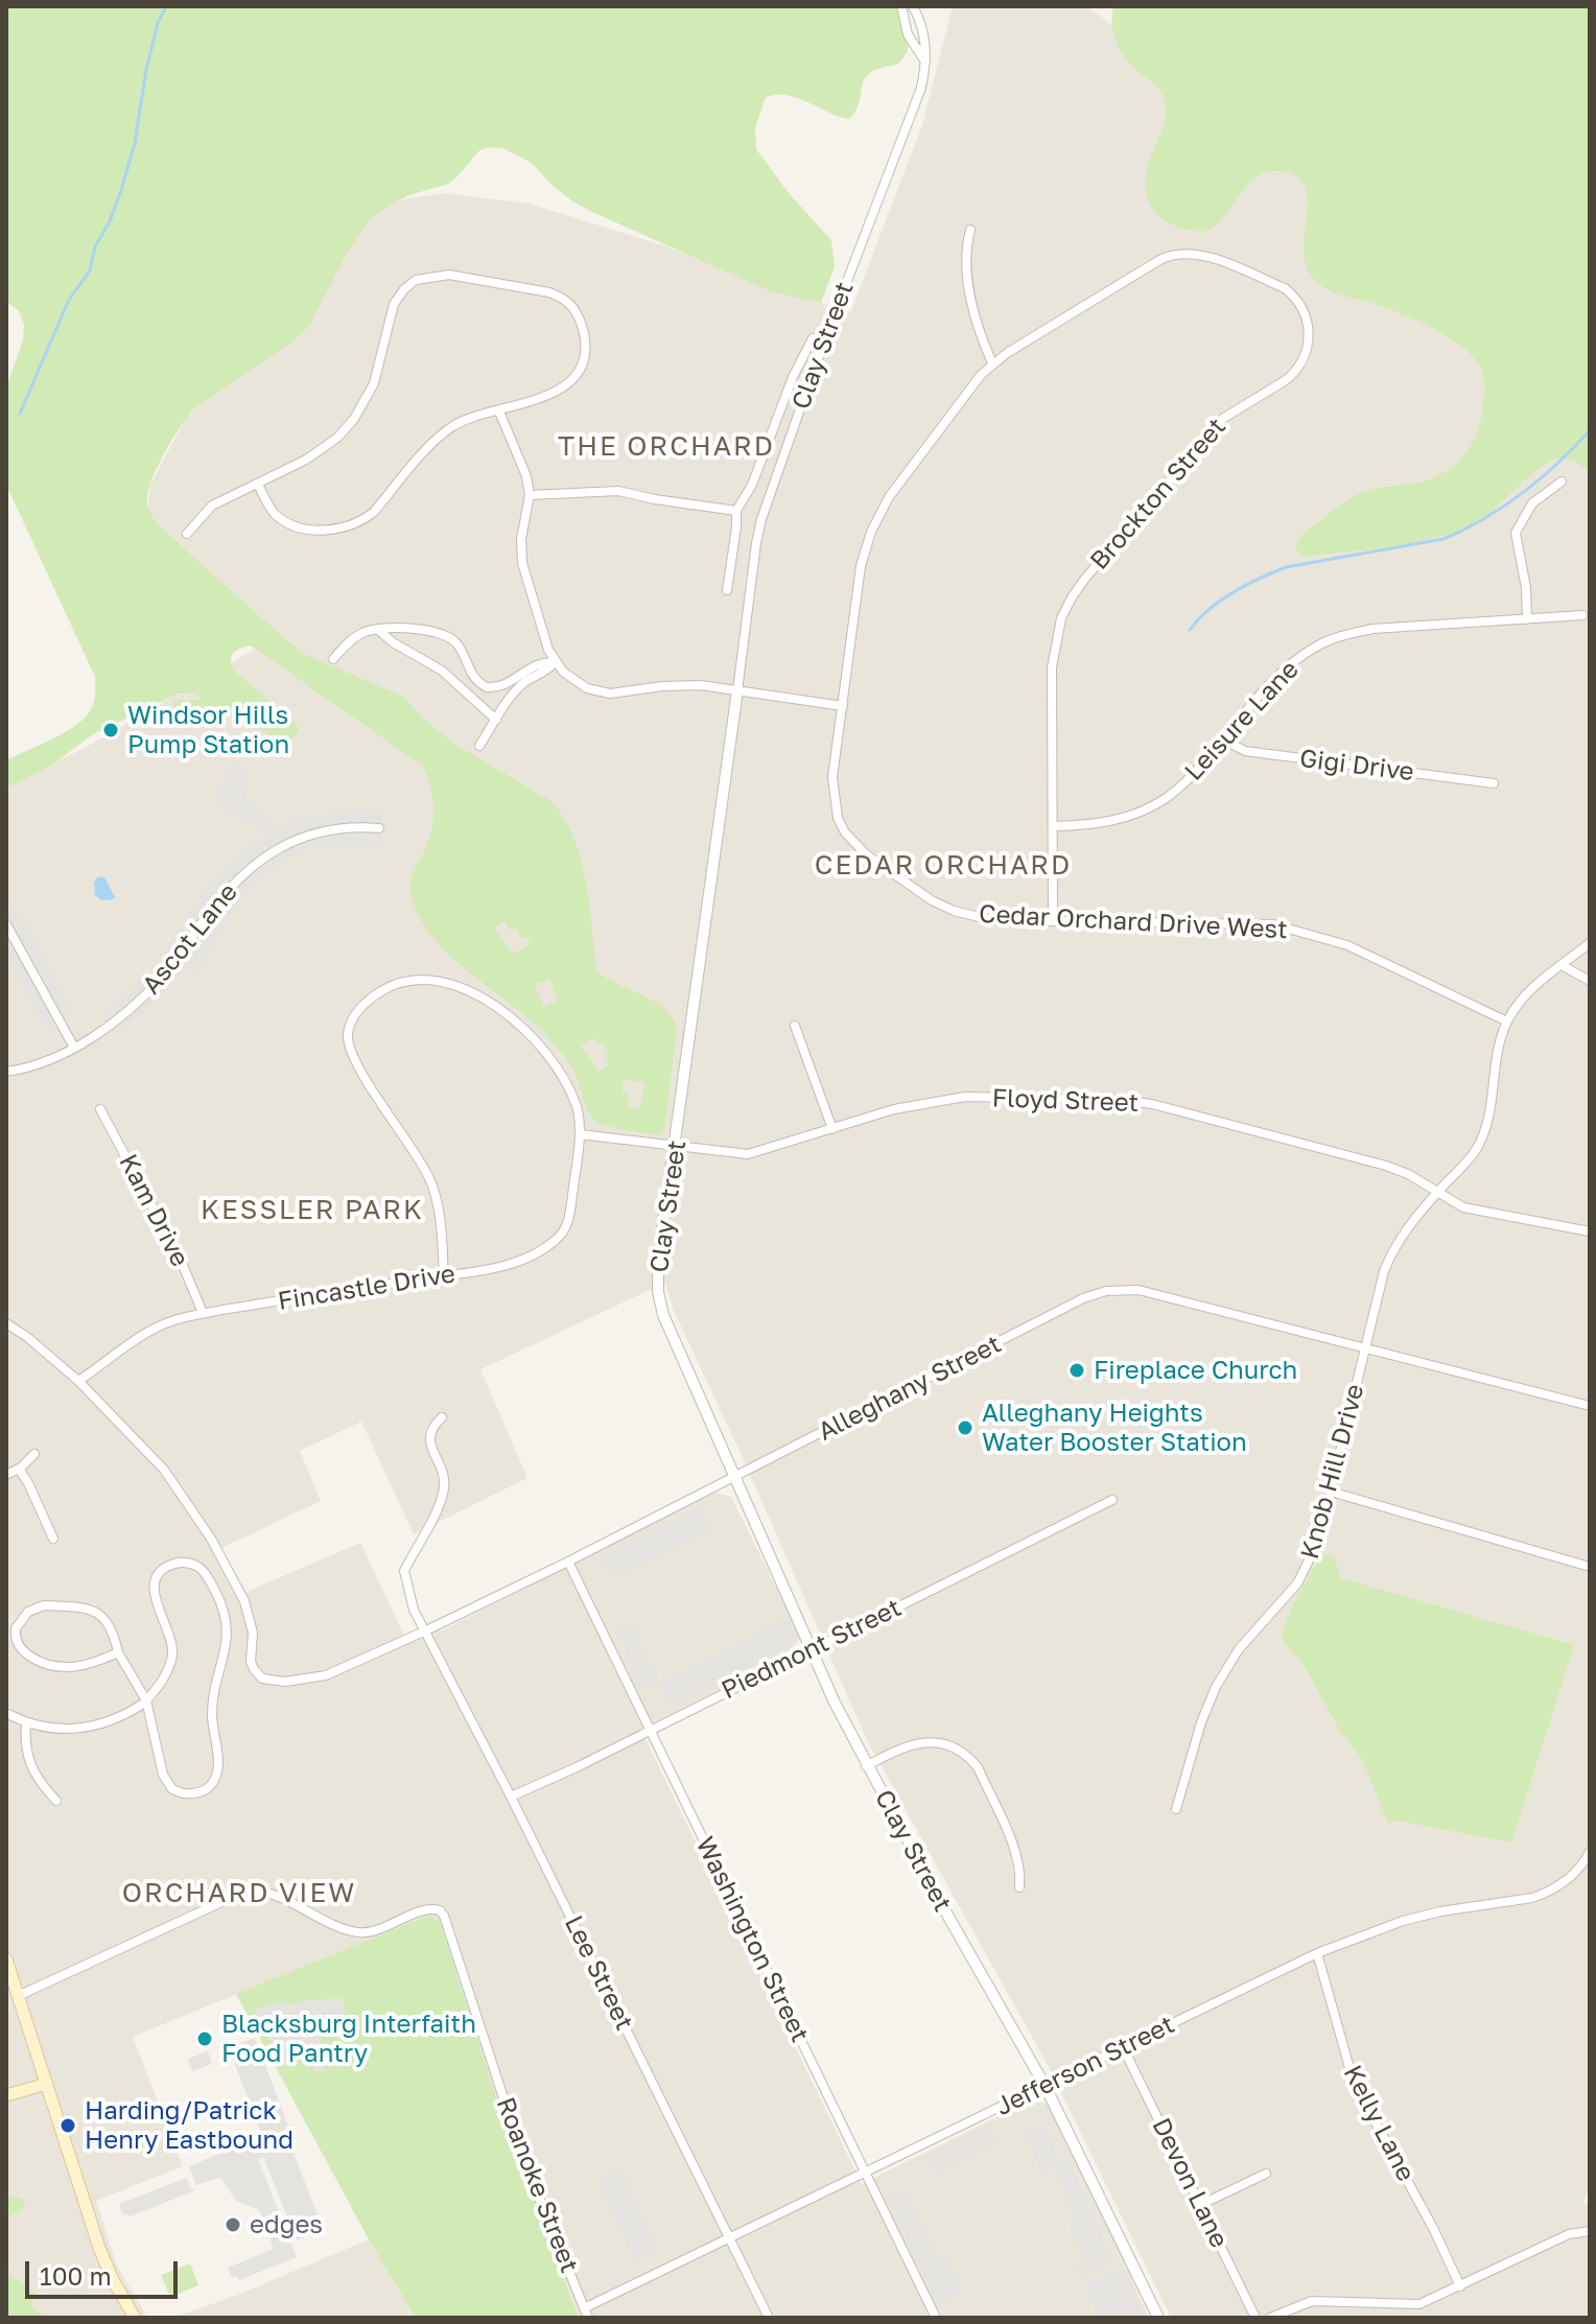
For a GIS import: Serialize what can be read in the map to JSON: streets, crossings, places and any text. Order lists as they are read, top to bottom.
{
  "streets": {
    "street": [
      "Clay Street",
      "Brockton Street",
      "Leisure Lane",
      "Gigi Drive",
      "Cedar Orchard Drive West",
      "Ascot Lane",
      "Floyd Street",
      "Kam Drive",
      "Fincastle Drive",
      "Alleghany Street",
      "Knob Hill Drive",
      "Piedmont Street",
      "Washington Street",
      "Lee Street",
      "Jefferson Street",
      "Kelly Lane",
      "Devon Lane",
      "Roanoke Street"
    ]
  },
  "crossings": [
    ["Clay Street", "Floyd Street"],
    ["Clay Street", "Alleghany Street"],
    ["Clay Street", "Piedmont Street"],
    ["Clay Street", "Jefferson Street"],
    ["Brockton Street", "Leisure Lane"],
    ["Brockton Street", "Cedar Orchard Drive West"],
    ["Leisure Lane", "Gigi Drive"],
    ["Cedar Orchard Drive West", "Knob Hill Drive"],
    ["Floyd Street", "Fincastle Drive"],
    ["Floyd Street", "Knob Hill Drive"],
    ["Kam Drive", "Fincastle Drive"],
    ["Fincastle Drive", "Alleghany Street"],
    ["Alleghany Street", "Knob Hill Drive"],
    ["Alleghany Street", "Washington Street"],
    ["Alleghany Street", "Lee Street"],
    ["Piedmont Street", "Washington Street"],
    ["Piedmont Street", "Lee Street"],
    ["Washington Street", "Jefferson Street"],
    ["Lee Street", "Jefferson Street"],
    ["Jefferson Street", "Kelly Lane"],
    ["Jefferson Street", "Devon Lane"],
    ["Jefferson Street", "Roanoke Street"]
  ],
  "districts": [
    "THE ORCHARD",
    "CEDAR ORCHARD",
    "KESSLER PARK",
    "ORCHARD VIEW"
  ],
  "places": [
    "Windsor Hills Pump Station",
    "Fireplace Church",
    "Alleghany Heights Water Booster Station",
    "Blacksburg Interfaith Food Pantry",
    "Harding/Patrick Henry Eastbound",
    "edges"
  ],
  "scale_bar": "100 m"
}
